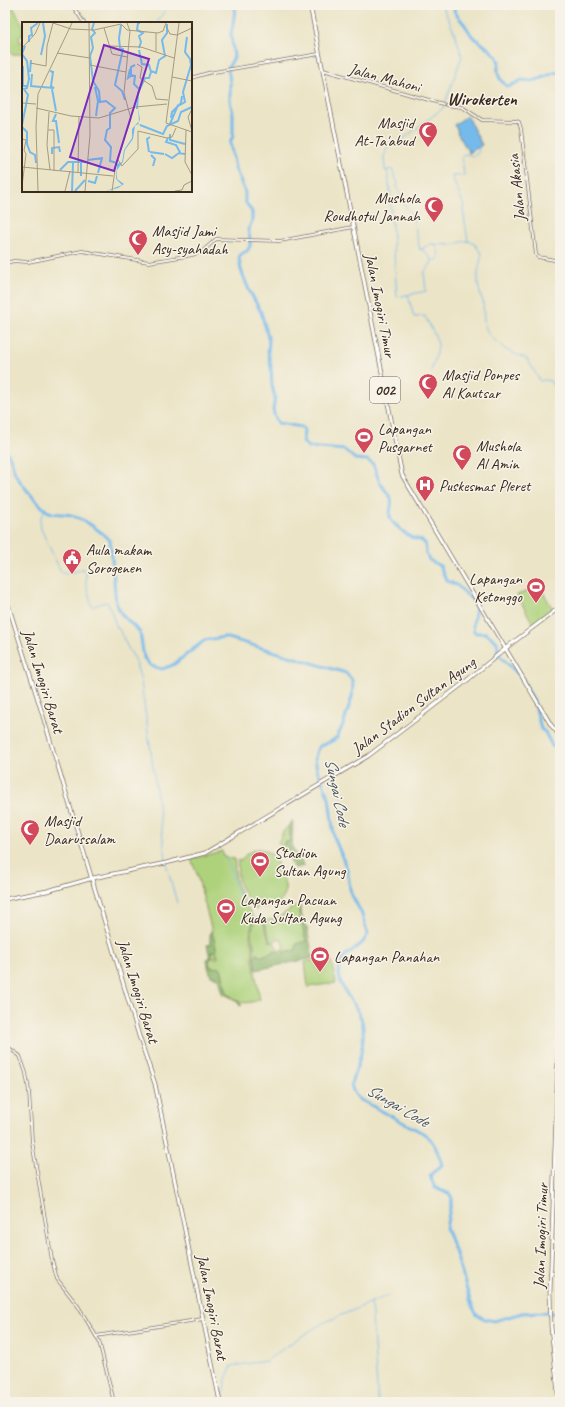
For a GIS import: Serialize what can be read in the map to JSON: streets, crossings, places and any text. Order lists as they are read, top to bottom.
{
  "streets": {
    "main road": [
      "Jalan Imogiri Timur",
      "002",
      "Jalan Imogiri Barat",
      "Jalan Stadion Sultan Agung"
    ],
    "street": ["Jalan Mahoni", "Jalan Akasia"]
  },
  "crossings": [
    ["Jalan Mahoni", "Jalan Akasia"],
    ["Jalan Mahoni", "Jalan Imogiri Timur"],
    ["Jalan Imogiri Timur", "Jalan Stadion Sultan Agung"],
    ["Jalan Imogiri Barat", "Jalan Stadion Sultan Agung"]
  ],
  "districts": ["Wirokerten"],
  "water": ["Sungai Code"],
  "places": {
    "mosque": [
      "Masjid At-Ta'abud",
      "Mushola Roudhotul Jannah",
      "Masjid Jami Asy-syahadah",
      "Masjid Ponpes Al Kautsar",
      "Mushola Al Amin",
      "Masjid Daarussalam"
    ],
    "sports": [
      "Lapangan Pusgarnet",
      "Lapangan Ketonggo",
      "Stadion Sultan Agung",
      "Lapangan Pacuan Kuda Sultan Agung",
      "Lapangan Panahan"
    ],
    "hospital": ["Puskesmas Pleret"],
    "public building": ["Aula makam Sorogenen"]
  }
}
